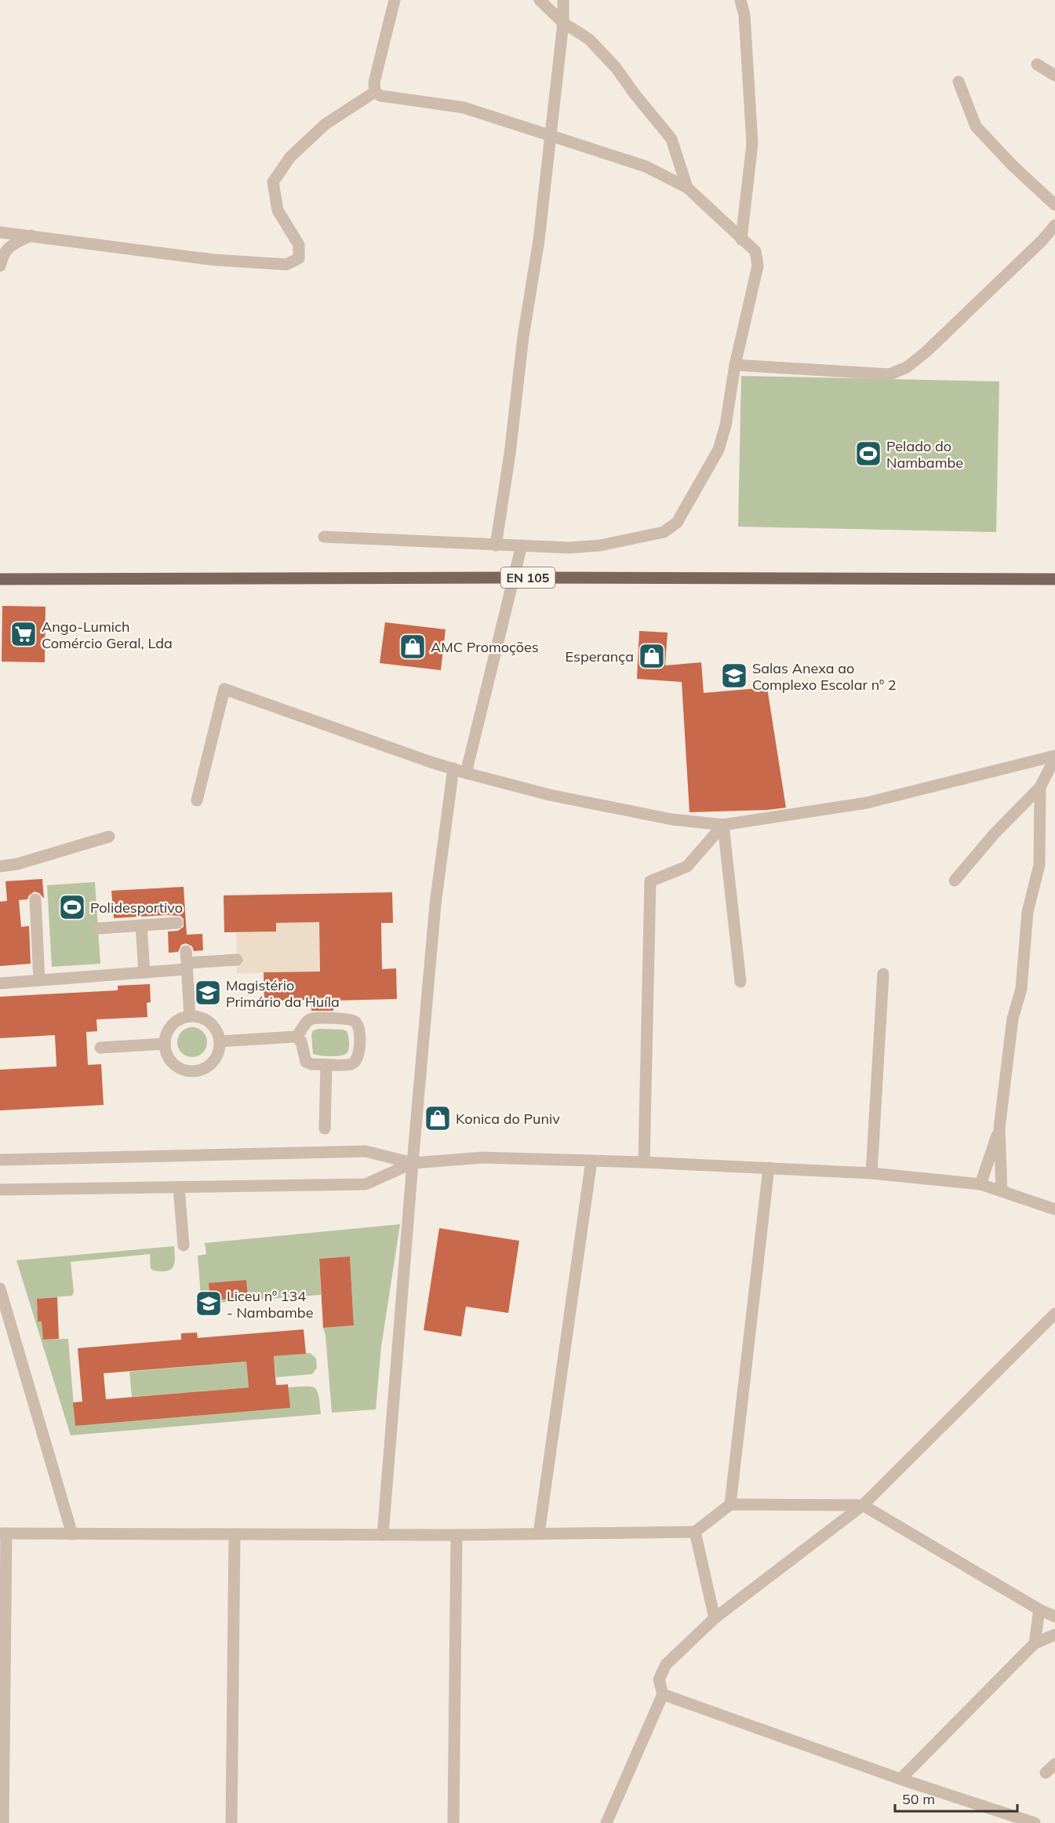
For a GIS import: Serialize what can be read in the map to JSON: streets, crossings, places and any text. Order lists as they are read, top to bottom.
{
  "streets": {
    "main road": ["EN 105"]
  },
  "places": {
    "sports": ["Pelado do Nambambe", "Polidesportivo"],
    "supermarket": ["Ango-Lumich Comércio Geral, Lda"],
    "shop": ["AMC Promoções", "Esperança", "Konica do Puniv"],
    "school or university": ["Salas Anexa ao Complexo Escolar nº 2", "Magistério Primário da Huíla", "Liceu nº 134 - Nambambe"]
  },
  "scale_bar": "50 m"
}
